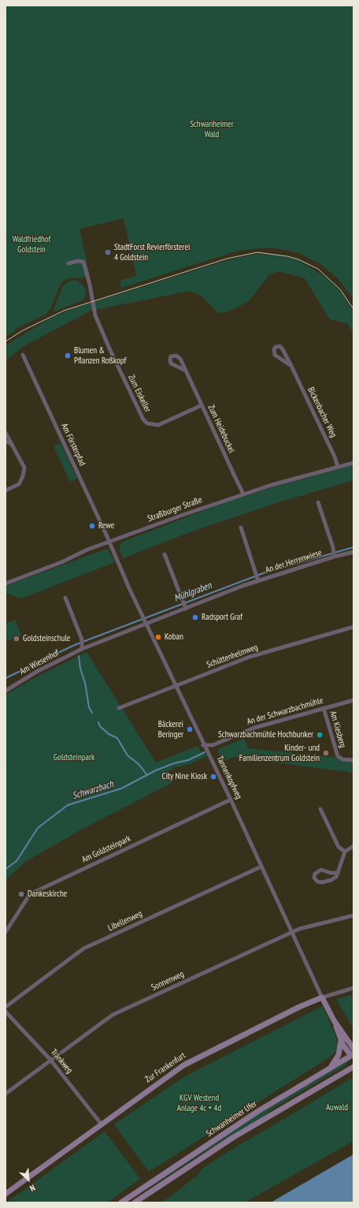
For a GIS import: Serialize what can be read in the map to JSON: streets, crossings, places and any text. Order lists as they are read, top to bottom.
{
  "streets": {
    "main road": ["Tannenkopfweg", "Zur Frankenfurt", "Schwanheimer Ufer"],
    "street": [
      "Zum Eiskeller",
      "Bickenbacher Weg",
      "Zum Heidebuckel",
      "Am Försterpfad",
      "Straßburger Straße",
      "An der Herrenwiese",
      "Schüttenhelmweg",
      "Am Wiesenhof",
      "An der Schwarzbachmühle",
      "Am Kiesberg",
      "Am Goldsteinpark",
      "Libellenweg",
      "Sonnenweg",
      "Tränkweg"
    ]
  },
  "crossings": [
    ["Zum Eiskeller", "Zum Heidebuckel"],
    ["Bickenbacher Weg", "Straßburger Straße"],
    ["Zum Heidebuckel", "Straßburger Straße"],
    ["Am Försterpfad", "Straßburger Straße"],
    ["Am Försterpfad", "Tannenkopfweg"],
    ["Straßburger Straße", "Tannenkopfweg"],
    ["An der Herrenwiese", "Am Wiesenhof"],
    ["An der Herrenwiese", "Tannenkopfweg"],
    ["Schüttenhelmweg", "Tannenkopfweg"],
    ["Am Wiesenhof", "Tannenkopfweg"],
    ["An der Schwarzbachmühle", "Am Kiesberg"],
    ["An der Schwarzbachmühle", "Tannenkopfweg"],
    ["Tannenkopfweg", "Am Goldsteinpark"],
    ["Tannenkopfweg", "Libellenweg"],
    ["Tannenkopfweg", "Sonnenweg"],
    ["Tannenkopfweg", "Zur Frankenfurt"],
    ["Tannenkopfweg", "Schwanheimer Ufer"],
    ["Sonnenweg", "Tränkweg"],
    ["Tränkweg", "Zur Frankenfurt"]
  ],
  "water": ["Mühlgraben", "Schwarzbach"],
  "parks": [
    "Schwanheimer Wald",
    "Waldfriedhof Goldstein",
    "Goldsteinpark",
    "KGV Westend Anlage 4c + 4d",
    "Auwald"
  ],
  "places": [
    "StadtForst Revierförsterei 4 Goldstein",
    "Blumen & Pflanzen Roßkopf",
    "Rewe",
    "Radsport Graf",
    "Koban",
    "Goldsteinschule",
    "Bäckerei Beringer",
    "Schwarzbachmühle Hochbunker",
    "Kinder- und Familienzentrum Goldstein",
    "City Nine Kiosk",
    "Dankeskirche"
  ],
  "north": "bottom right"
}
